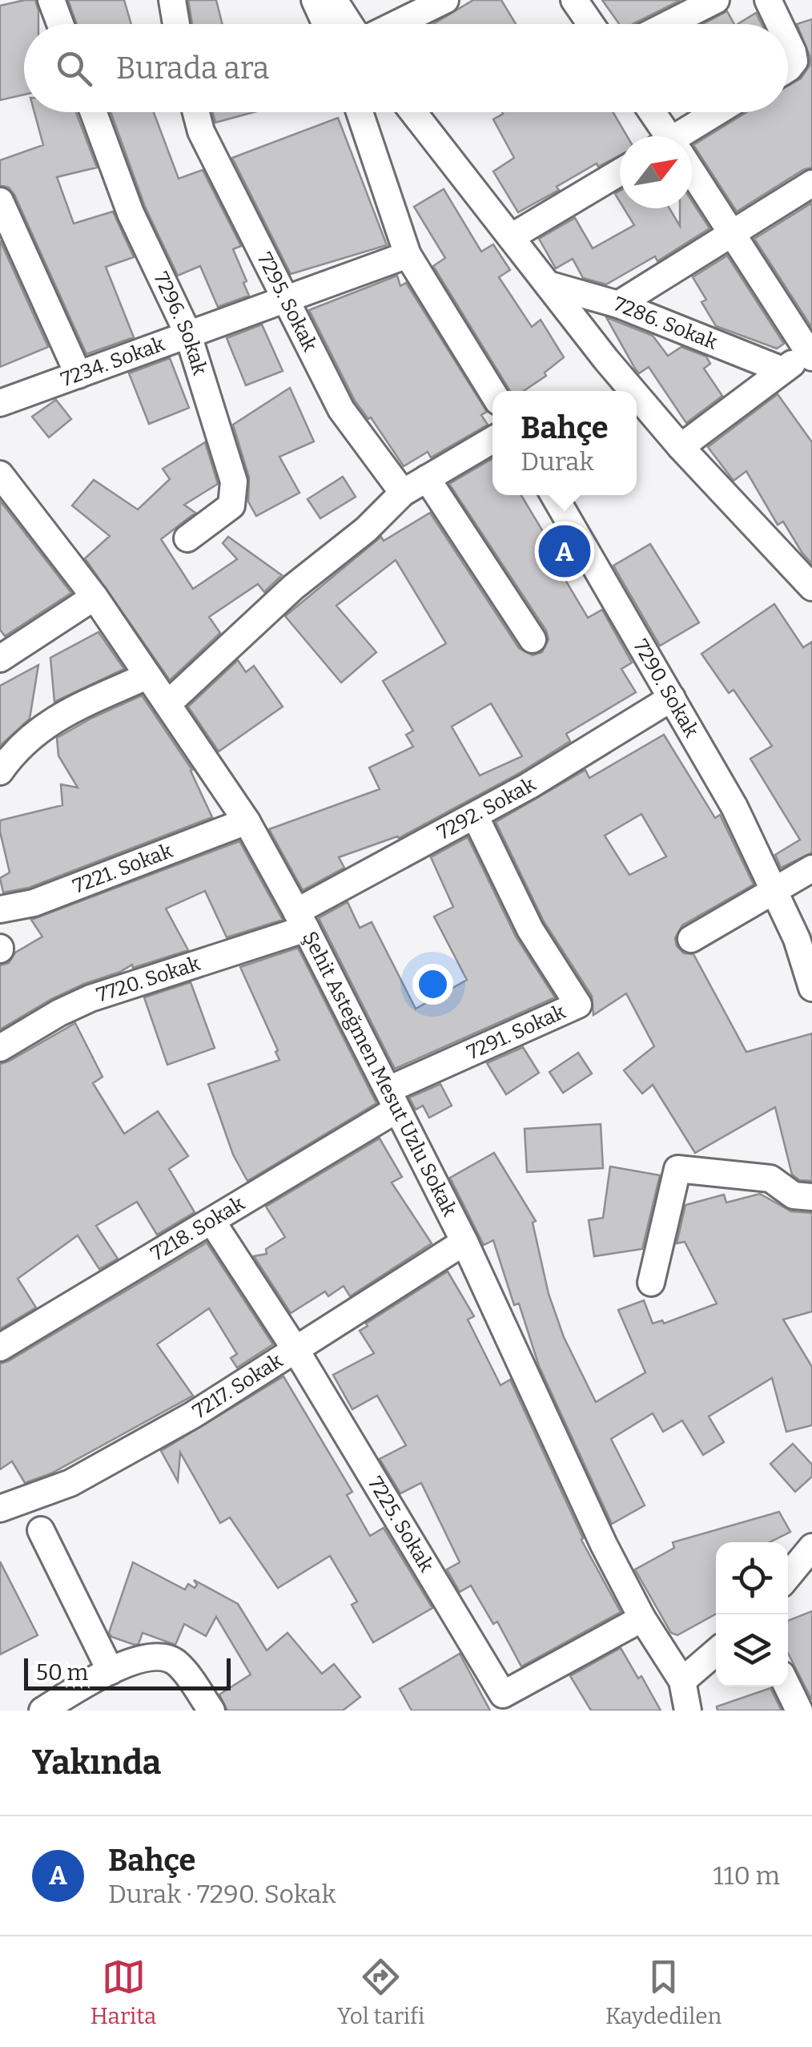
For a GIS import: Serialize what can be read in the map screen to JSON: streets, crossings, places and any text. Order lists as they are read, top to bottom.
{
  "streets": {
    "street": [
      "7295. Sokak",
      "7286. Sokak",
      "7296. Sokak",
      "7234. Sokak",
      "7290. Sokak",
      "7292. Sokak",
      "7221. Sokak",
      "7720. Sokak",
      "7291. Sokak",
      "Şehit Asteğmen Mesut Uzlu Sokak",
      "7218. Sokak",
      "7217. Sokak",
      "7225. Sokak"
    ]
  },
  "crossings": [
    ["7295. Sokak", "7234. Sokak"],
    ["7296. Sokak", "7234. Sokak"],
    ["7290. Sokak", "7292. Sokak"],
    ["7292. Sokak", "7720. Sokak"],
    ["7292. Sokak", "7291. Sokak"],
    ["7292. Sokak", "Şehit Asteğmen Mesut Uzlu Sokak"],
    ["7221. Sokak", "Şehit Asteğmen Mesut Uzlu Sokak"],
    ["7720. Sokak", "Şehit Asteğmen Mesut Uzlu Sokak"],
    ["7291. Sokak", "Şehit Asteğmen Mesut Uzlu Sokak"],
    ["7291. Sokak", "7218. Sokak"],
    ["Şehit Asteğmen Mesut Uzlu Sokak", "7218. Sokak"],
    ["Şehit Asteğmen Mesut Uzlu Sokak", "7217. Sokak"],
    ["Şehit Asteğmen Mesut Uzlu Sokak", "7225. Sokak"],
    ["7218. Sokak", "7225. Sokak"],
    ["7217. Sokak", "7225. Sokak"]
  ],
  "scale_bar": "50 m",
  "north": "top right",
  "page": {
    "search": "Burada ara",
    "popup": ["Bahçe", "Durak"],
    "pins": "A",
    "scale": "50 m",
    "heading": "Yakında",
    "list": [
      {
        "mark": "A",
        "name": "Bahçe",
        "note": "Durak · 7290. Sokak",
        "value": "110 m"
      }
    ],
    "nav": ["Harita", "Yol tarifi", "Kaydedilen"]
  }
}
